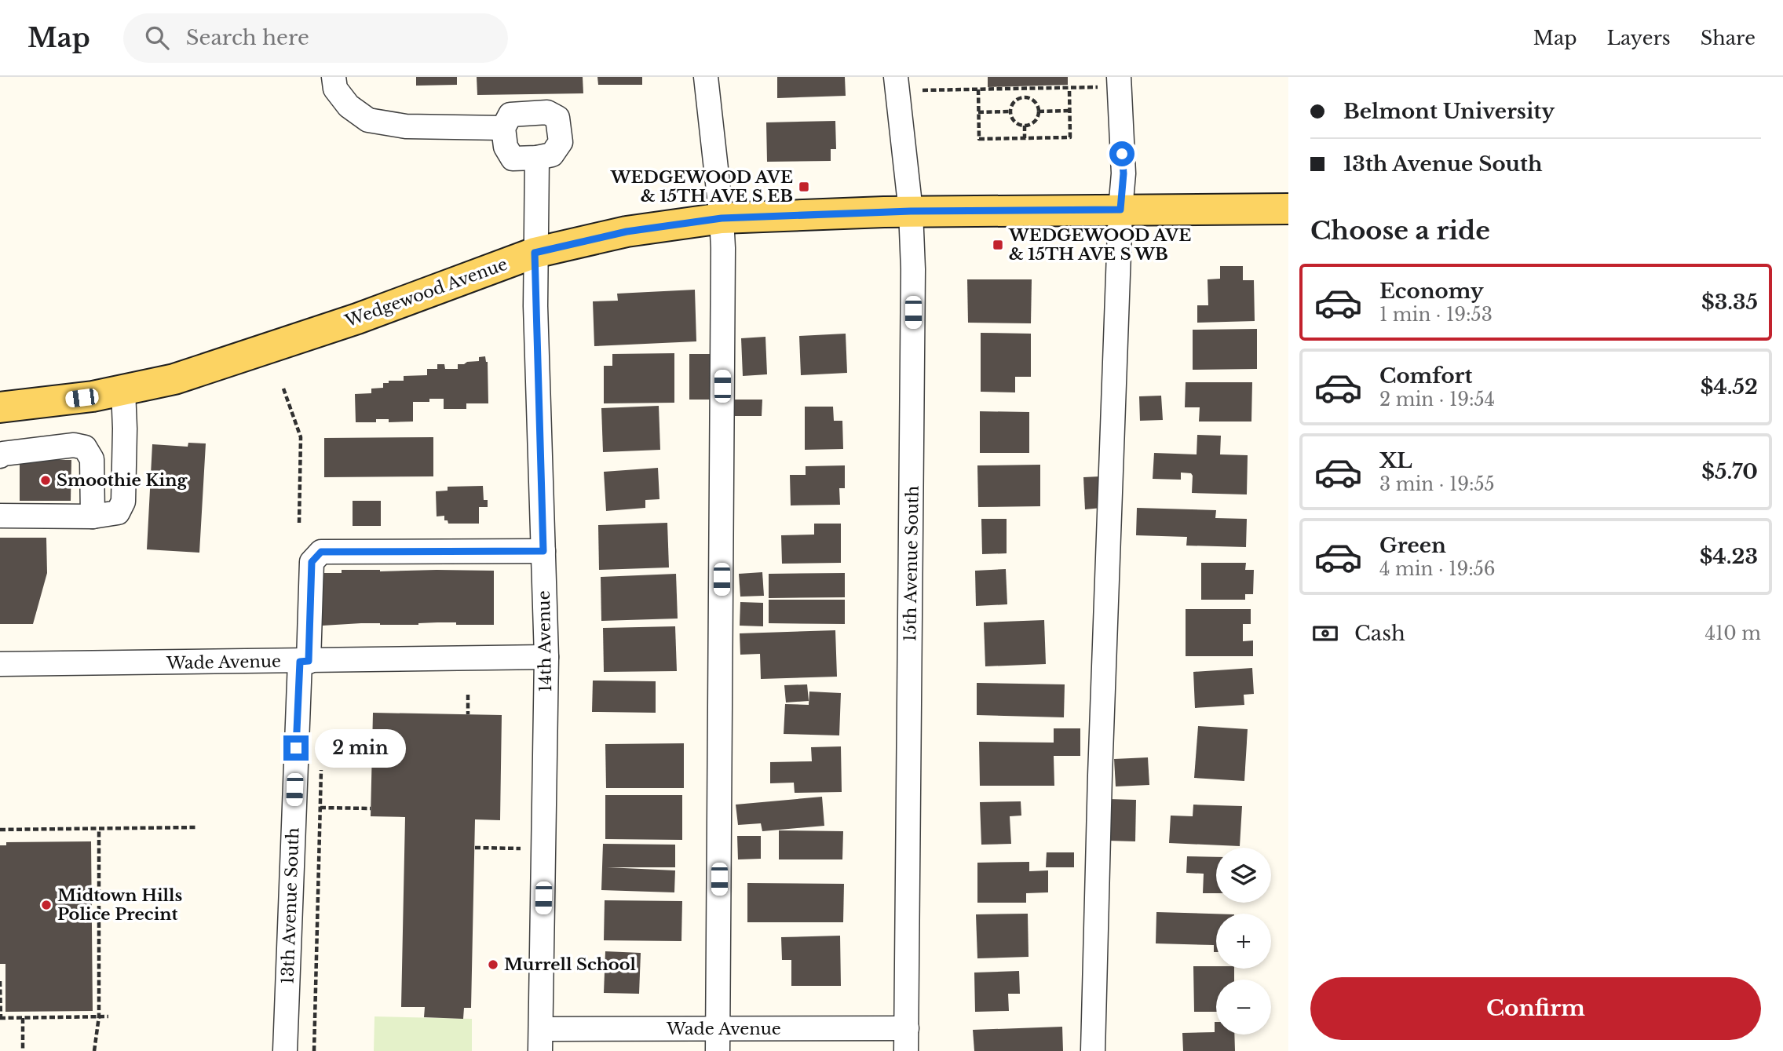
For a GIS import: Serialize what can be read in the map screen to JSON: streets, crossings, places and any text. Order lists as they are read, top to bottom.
{
  "streets": {
    "main road": ["Wedgewood Avenue"],
    "street": [
      "15th Avenue South",
      "14th Avenue",
      "Wade Avenue",
      "13th Avenue South"
    ]
  },
  "crossings": [
    ["Wedgewood Avenue", "15th Avenue South"],
    ["Wedgewood Avenue", "14th Avenue"],
    ["15th Avenue South", "Wade Avenue"],
    ["14th Avenue", "Wade Avenue"],
    ["14th Avenue", "13th Avenue South"],
    ["Wade Avenue", "13th Avenue South"]
  ],
  "places": {
    "transit": ["WEDGEWOOD AVE & 15TH AVE S EB", "WEDGEWOOD AVE & 15TH AVE S WB"],
    "other": ["Smoothie King", "Midtown Hills Police Precint", "Murrell School"]
  },
  "page": {
    "header": "Map",
    "search": "Search here",
    "nav": ["Map", "Layers", "Share"],
    "banner": ["Belmont University", "13th Avenue South"],
    "heading": "Choose a ride",
    "list": [
      {
        "name": "Economy",
        "note": "1 min · 19:53",
        "value": "$3.35"
      },
      {
        "name": "Comfort",
        "note": "2 min · 19:54",
        "value": "$4.52"
      },
      {
        "name": "XL",
        "note": "3 min · 19:55",
        "value": "$5.70"
      },
      {
        "name": "Green",
        "note": "4 min · 19:56",
        "value": "$4.23"
      }
    ],
    "pay": ["Cash", "410 m"],
    "bubble": "2 min",
    "map_buttons": ["+", "−"],
    "buttons": "Confirm"
  }
}
